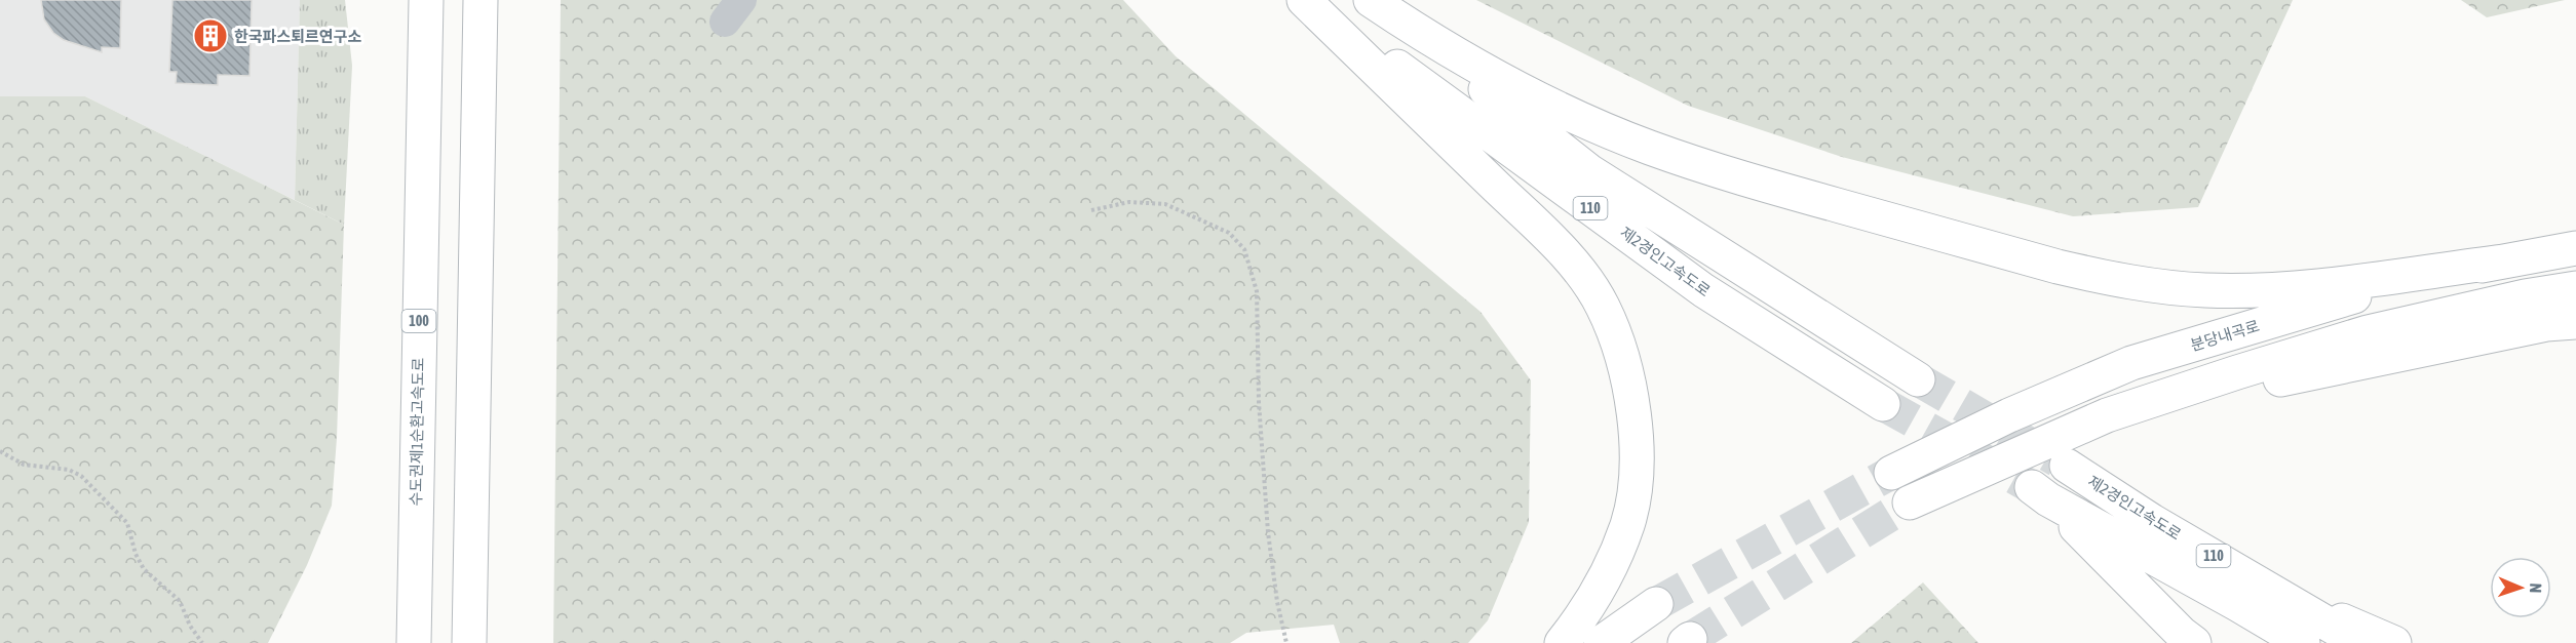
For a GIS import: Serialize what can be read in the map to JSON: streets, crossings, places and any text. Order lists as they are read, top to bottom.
{
  "streets": {
    "highway": [
      "110",
      "제2경인고속도로",
      "100",
      "분당내곡로",
      "수도권제1순환고속도로"
    ]
  },
  "places": {
    "building": ["한국파스퇴르연구소"]
  },
  "north": "right"
}
